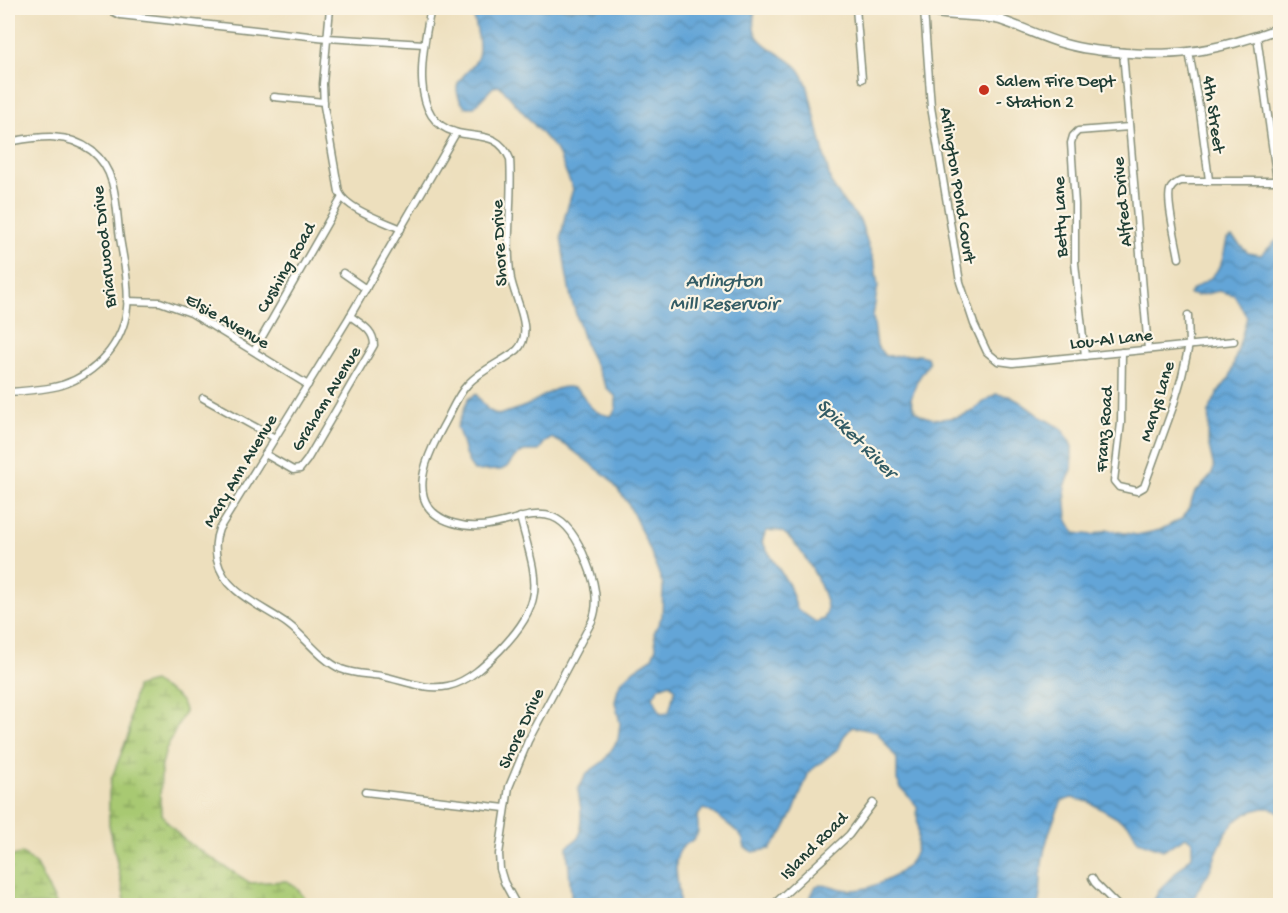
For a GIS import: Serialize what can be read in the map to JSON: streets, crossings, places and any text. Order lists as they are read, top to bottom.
{
  "streets": {
    "street": [
      "4th Street",
      "Arlington Pond Court",
      "Alfred Drive",
      "Betty Lane",
      "Shore Drive",
      "Briarwood Drive",
      "Cushing Road",
      "Elsie Avenue",
      "Lou-Al Lane",
      "Graham Avenue",
      "Marys Lane",
      "Franz Road",
      "Mary Ann Avenue",
      "Island Road"
    ]
  },
  "crossings": [
    ["Arlington Pond Court", "Lou-Al Lane"],
    ["Alfred Drive", "Betty Lane"],
    ["Alfred Drive", "Lou-Al Lane"],
    ["Betty Lane", "Lou-Al Lane"],
    ["Shore Drive", "Mary Ann Avenue"],
    ["Briarwood Drive", "Elsie Avenue"],
    ["Cushing Road", "Elsie Avenue"],
    ["Elsie Avenue", "Mary Ann Avenue"],
    ["Lou-Al Lane", "Marys Lane"],
    ["Lou-Al Lane", "Franz Road"],
    ["Graham Avenue", "Mary Ann Avenue"],
    ["Marys Lane", "Franz Road"]
  ],
  "water": ["Arlington Mill Reservoir", "Spicket River"],
  "places": ["Salem Fire Dept - Station 2"]
}
